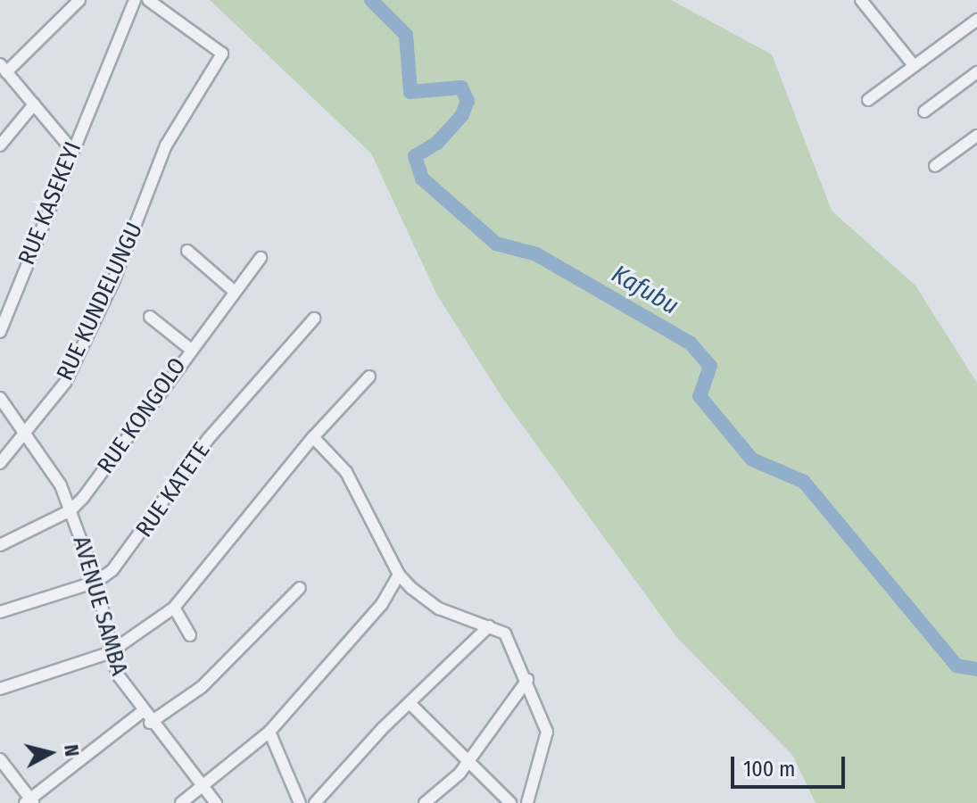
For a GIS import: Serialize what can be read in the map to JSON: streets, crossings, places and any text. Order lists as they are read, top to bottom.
{
  "streets": {
    "street": [
      "RUE KASEKEYI",
      "RUE KUNDELUNGU",
      "RUE KONGOLO",
      "RUE KATETE",
      "AVENUE SAMBA"
    ]
  },
  "crossings": [
    ["RUE KUNDELUNGU", "AVENUE SAMBA"],
    ["RUE KONGOLO", "AVENUE SAMBA"],
    ["RUE KATETE", "AVENUE SAMBA"]
  ],
  "water": ["Kafubu"],
  "scale_bar": "100 m",
  "north": "right"
}
